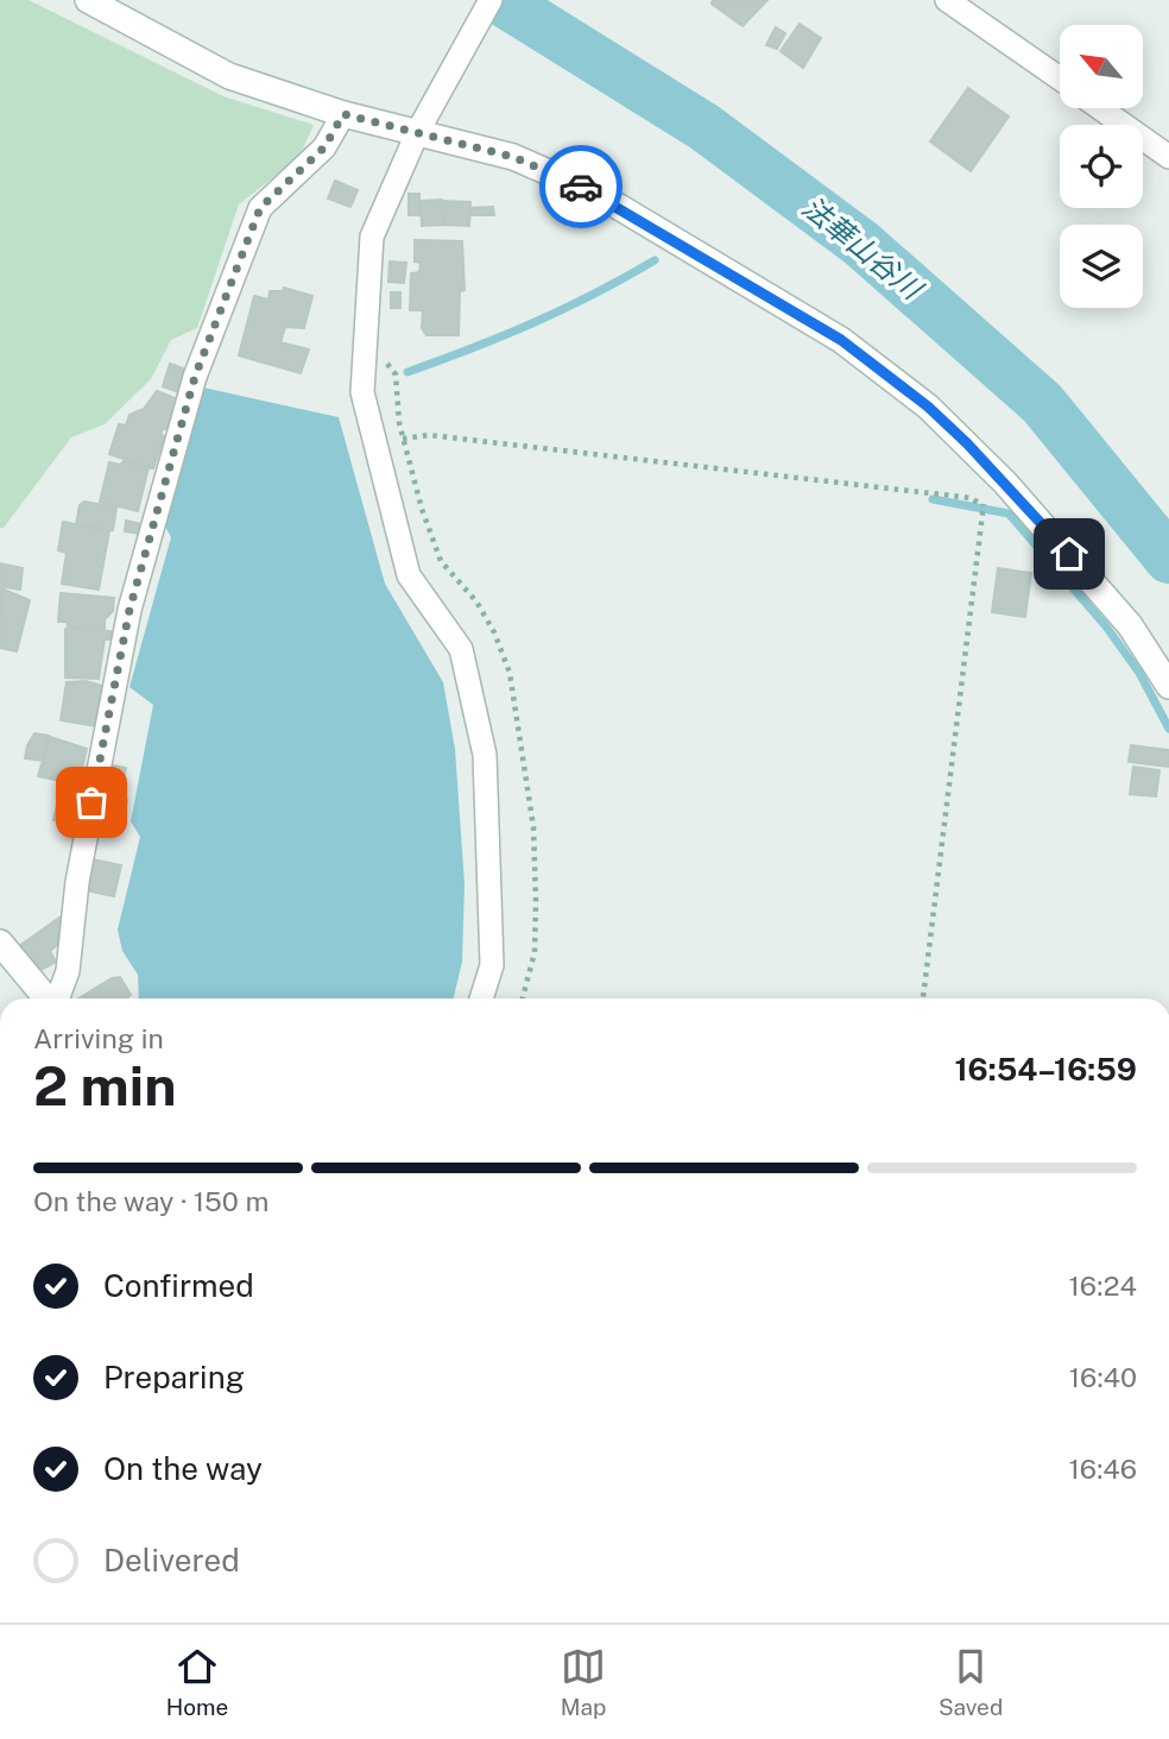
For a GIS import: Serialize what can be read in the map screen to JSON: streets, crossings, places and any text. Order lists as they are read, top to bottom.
{
  "water": ["法華山谷川"],
  "north": "top left",
  "page": {
    "heading": ["2 min", "Arriving in", "16:54–16:59"],
    "bar": "On the way · 150 m",
    "list": [
      ["Confirmed", "16:24"],
      ["Preparing", "16:40"],
      ["On the way", "16:46"],
      "Delivered"
    ],
    "tabs": ["Home", "Map", "Saved"]
  }
}
